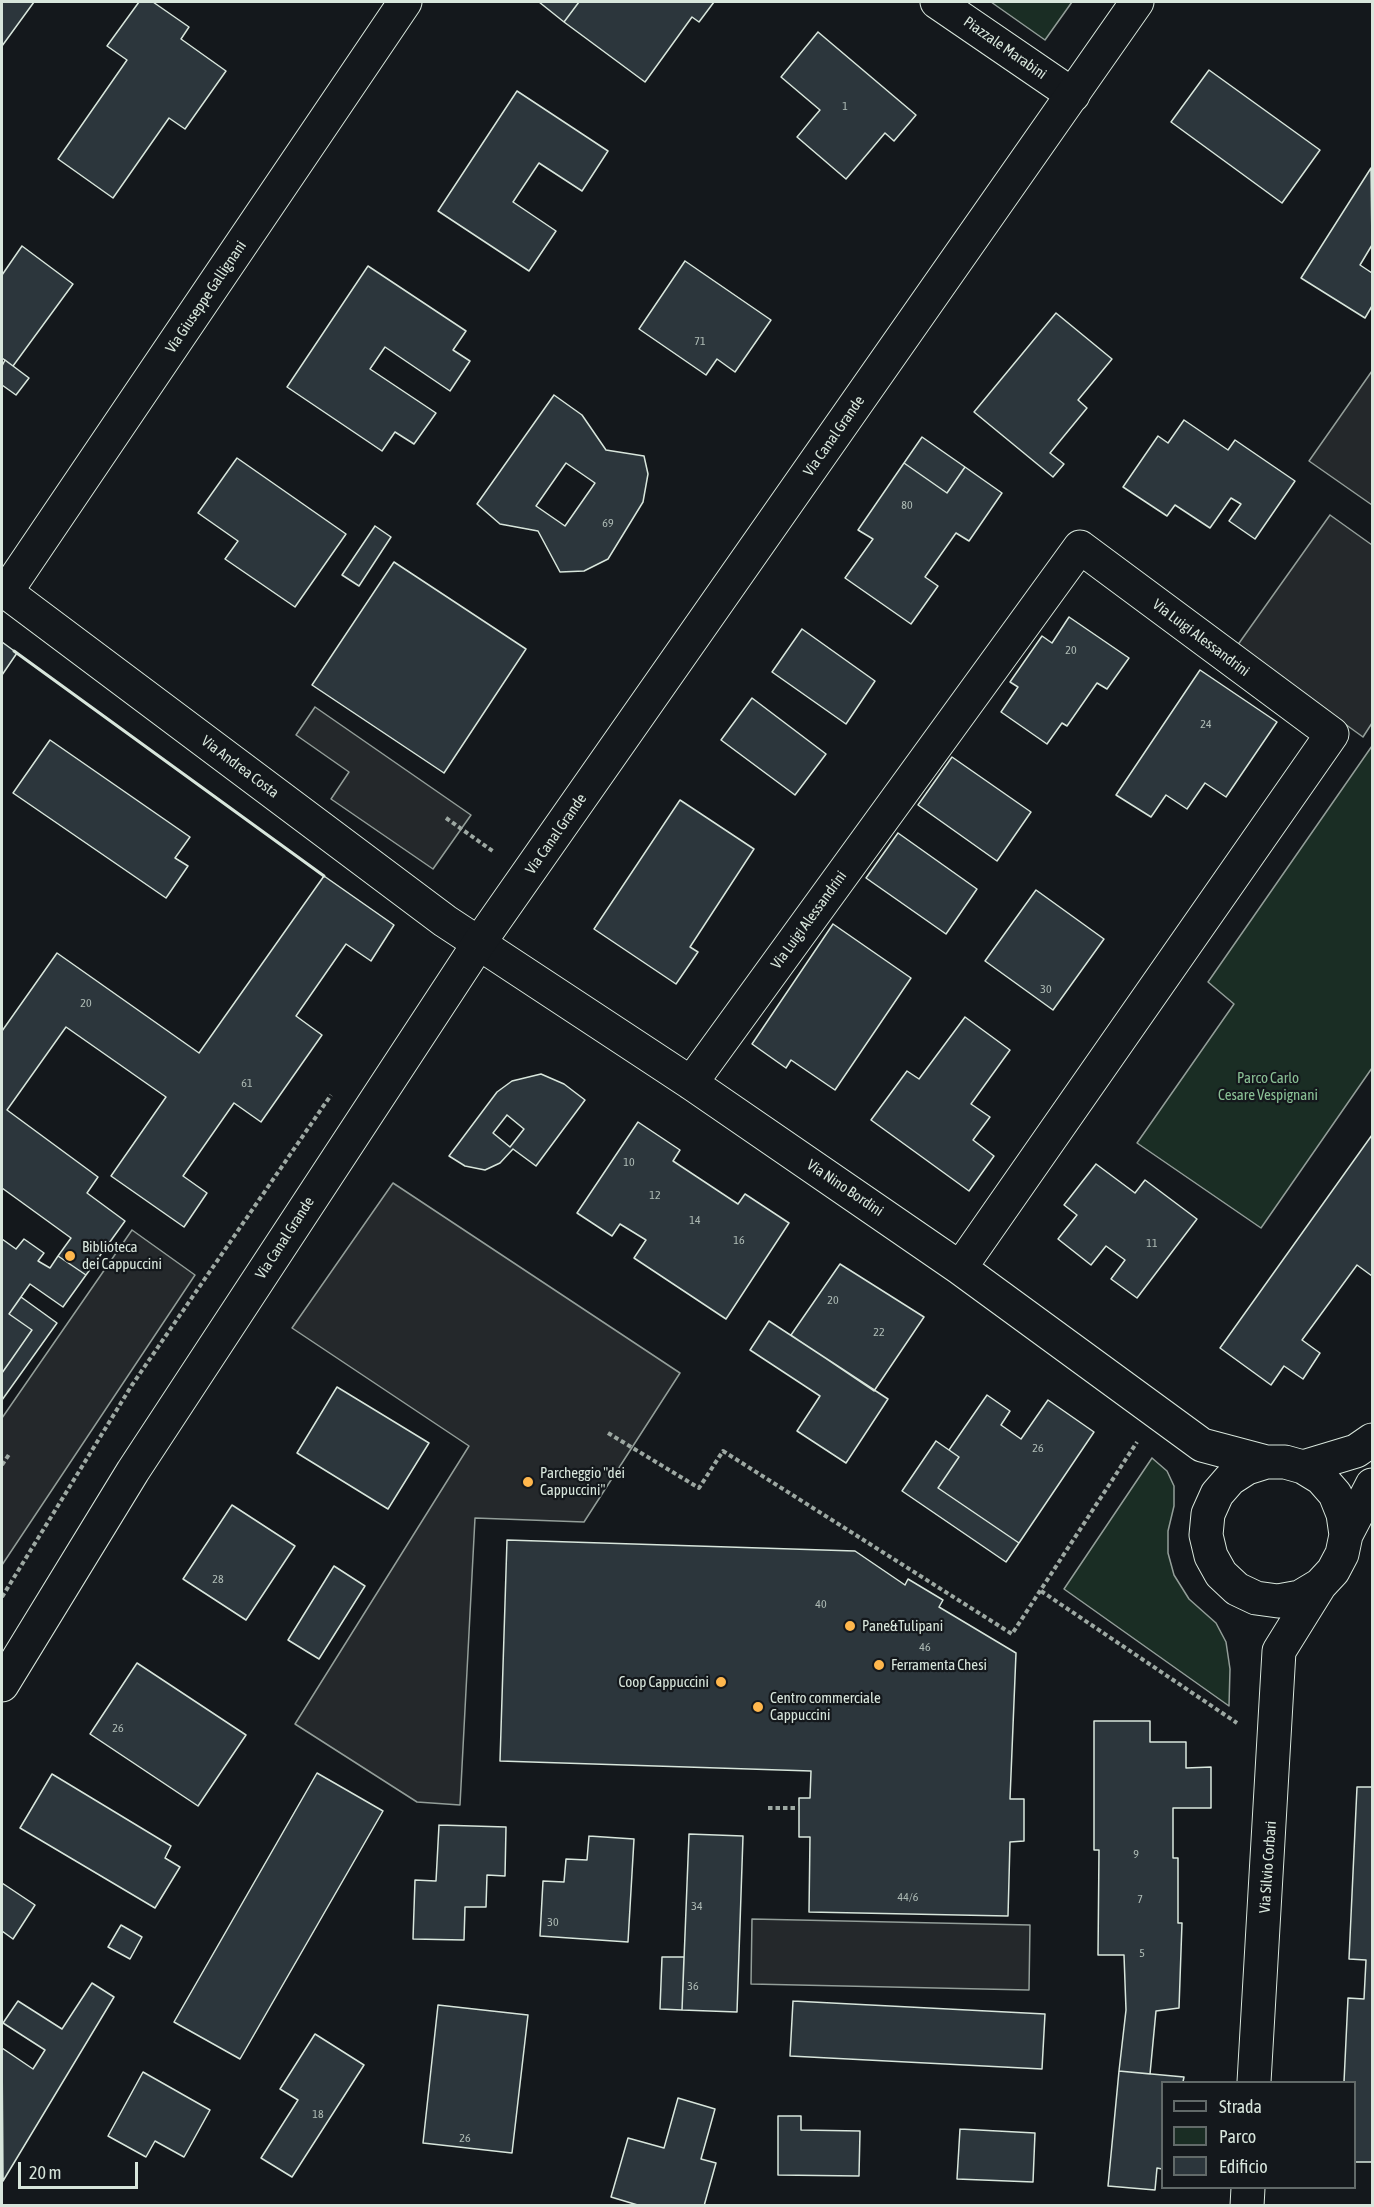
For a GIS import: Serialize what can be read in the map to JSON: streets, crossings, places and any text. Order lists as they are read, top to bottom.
{
  "streets": {
    "street": [
      "Piazzale Marabini",
      "Via Giuseppe Gallignani",
      "Via Canal Grande",
      "Via Luigi Alessandrini",
      "Via Andrea Costa",
      "Via Nino Bordini",
      "Via Silvio Corbari"
    ]
  },
  "crossings": [
    ["Piazzale Marabini", "Via Canal Grande"],
    ["Via Giuseppe Gallignani", "Via Andrea Costa"],
    ["Via Canal Grande", "Via Andrea Costa"],
    ["Via Canal Grande", "Via Nino Bordini"],
    ["Via Luigi Alessandrini", "Via Nino Bordini"],
    ["Via Andrea Costa", "Via Nino Bordini"],
    ["Via Nino Bordini", "Via Silvio Corbari"]
  ],
  "parks": ["Parco Carlo Cesare Vespignani"],
  "places": [
    "Biblioteca dei Cappuccini",
    "Parcheggio \"dei Cappuccini\"",
    "Pane&Tulipani",
    "Ferramenta Chesi",
    "Coop Cappuccini",
    "Centro commerciale Cappuccini"
  ],
  "house_numbers": [
    "1",
    "71",
    "80",
    "69",
    "20",
    "24",
    "30",
    "20",
    "61",
    "10",
    "12",
    "14",
    "16",
    "11",
    "20",
    "22",
    "26",
    "28",
    "40",
    "46",
    "26",
    "9",
    "44/6",
    "7",
    "34",
    "30",
    "5",
    "36",
    "18",
    "26"
  ],
  "legend": ["Strada", "Parco", "Edificio"],
  "scale_bar": "20 m"
}
